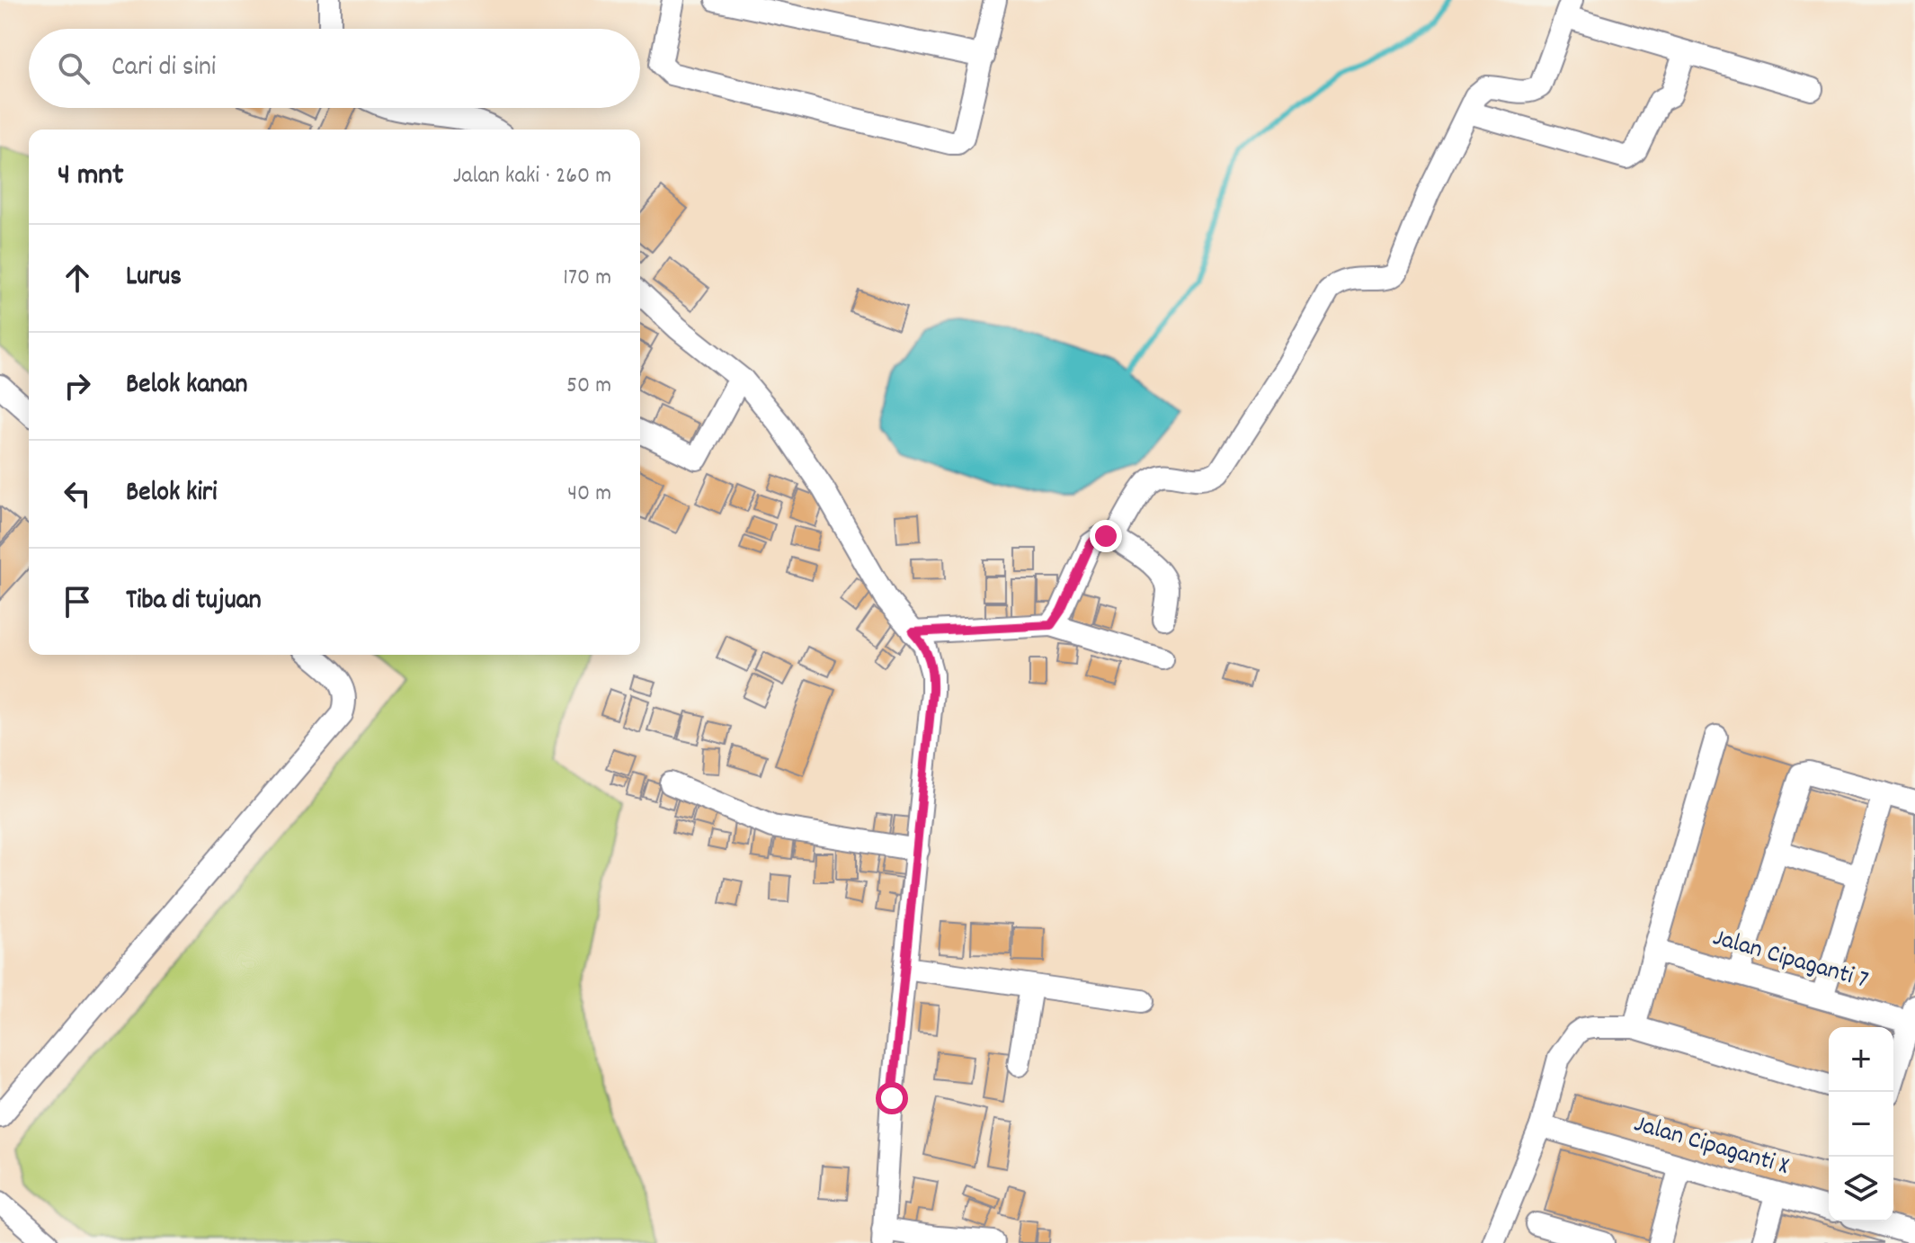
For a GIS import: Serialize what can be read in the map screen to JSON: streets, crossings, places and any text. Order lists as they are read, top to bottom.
{
  "streets": {
    "street": ["Jalan Cipaganti 7", "Jalan Cipaganti X"]
  },
  "page": {
    "search": "Cari di sini",
    "heading": ["4 mnt", "Jalan kaki · 260 m"],
    "list": [
      ["Lurus", "170 m"],
      ["Belok kanan", "50 m"],
      ["Belok kiri", "40 m"],
      "Tiba di tujuan"
    ],
    "map_buttons": ["+", "−"]
  }
}
